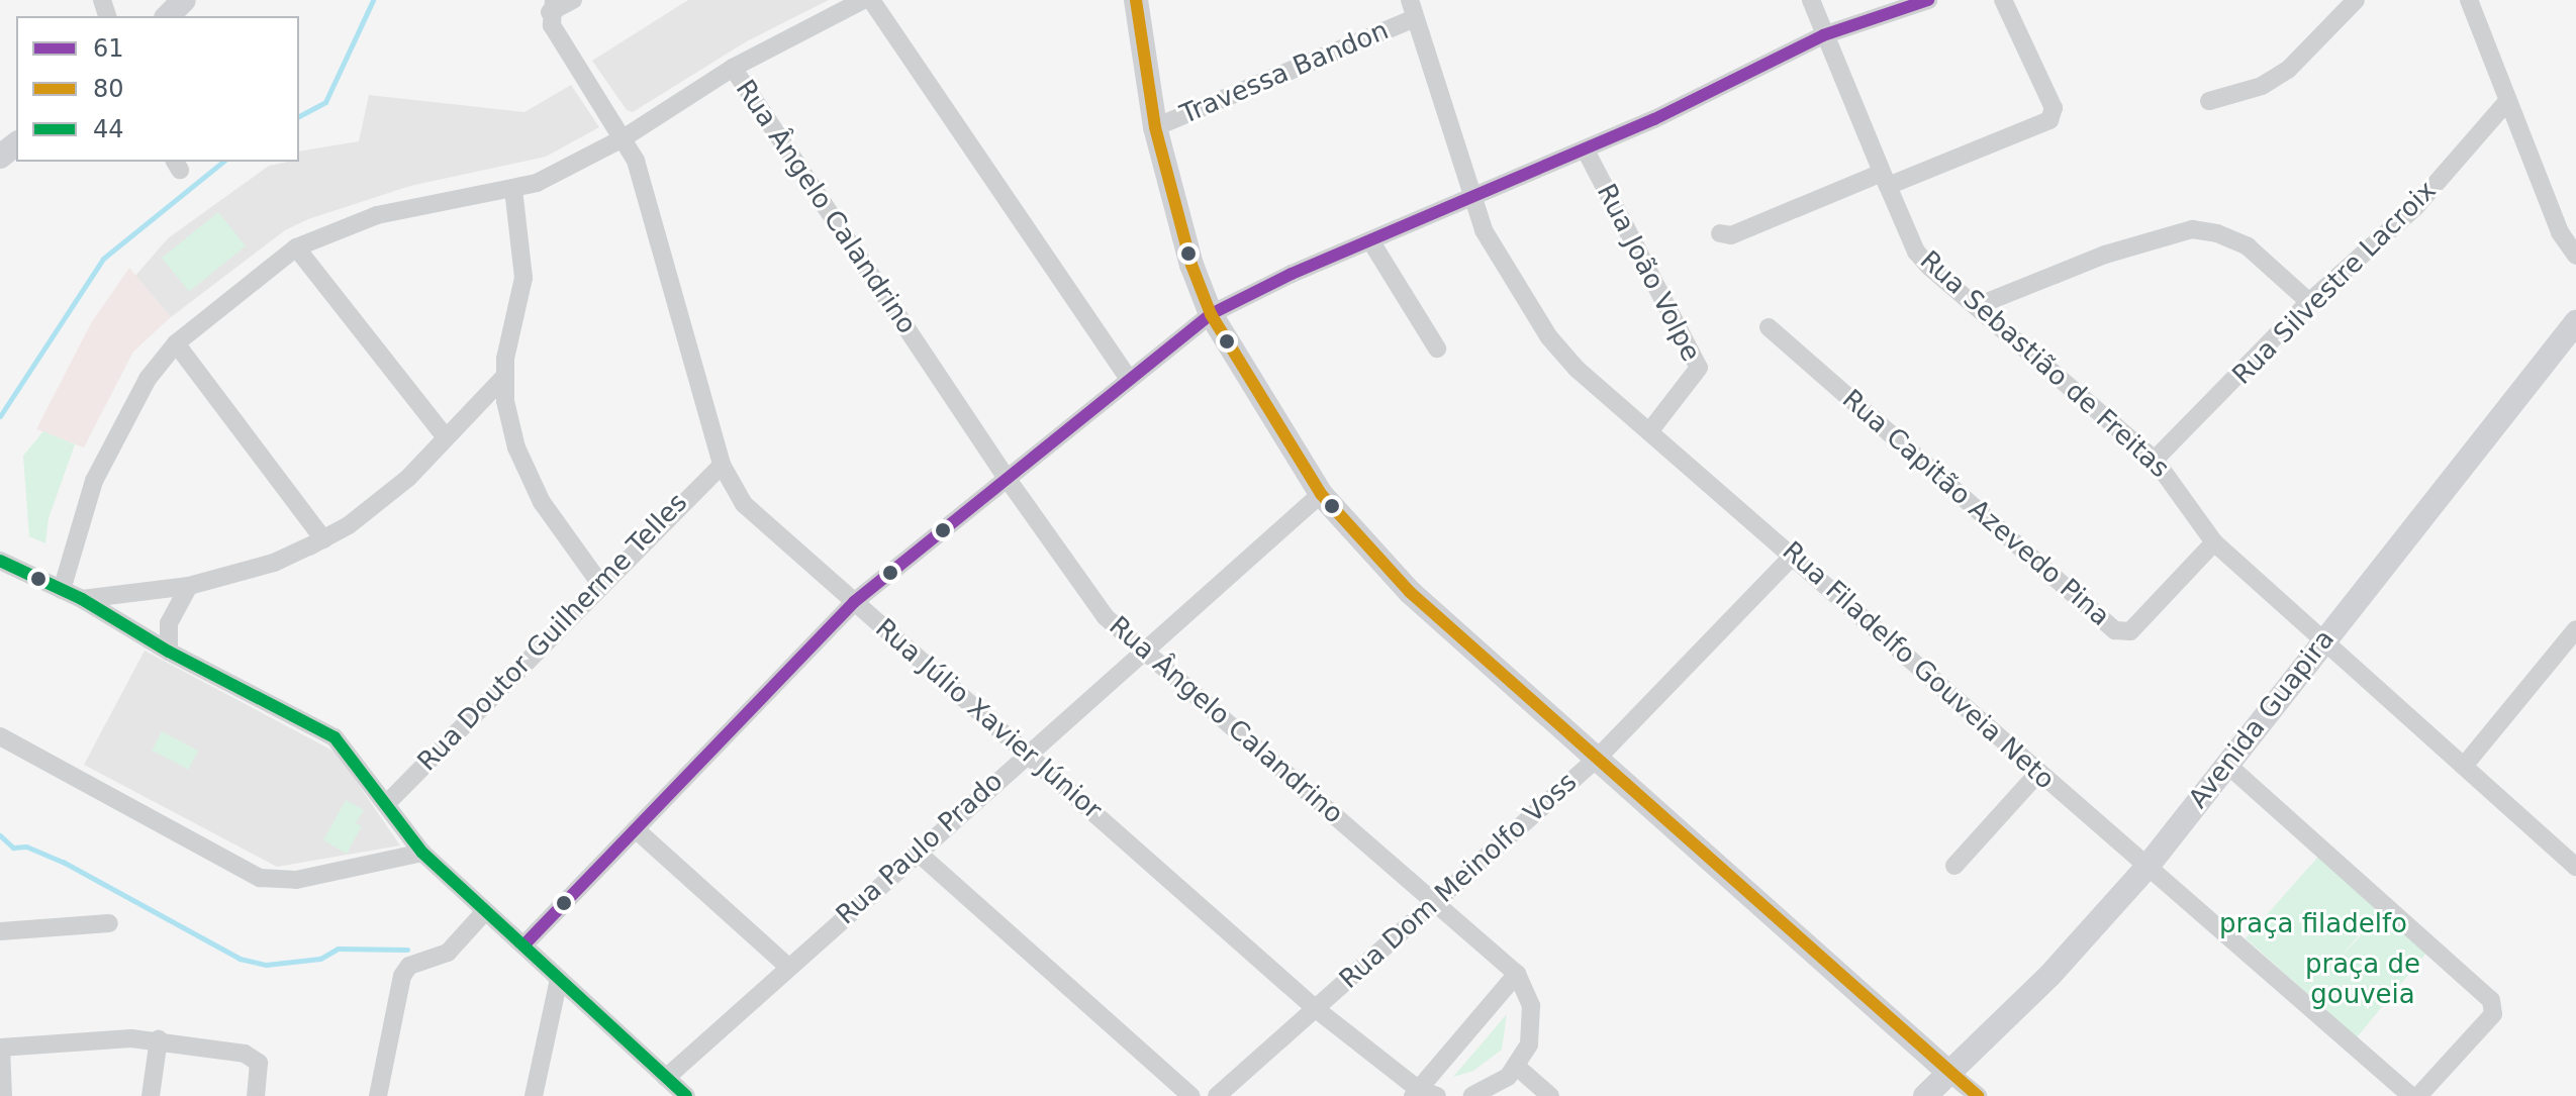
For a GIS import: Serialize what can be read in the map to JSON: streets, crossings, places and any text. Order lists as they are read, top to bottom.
{
  "streets": {
    "street": [
      "Travessa Bandon",
      "Rua Ângelo Calandrino",
      "Rua João Volpe",
      "Rua Silvestre Lacroix",
      "Rua Sebastião de Freitas",
      "Rua Capitão Azevedo Pina",
      "Rua Doutor Guilherme Telles",
      "Rua Filadelfo Gouveia Neto",
      "Rua Júlio Xavier Júnior",
      "Avenida Guapira",
      "Rua Paulo Prado",
      "Rua Dom Meinolfo Voss"
    ]
  },
  "crossings": [
    ["Travessa Bandon", "Rua Filadelfo Gouveia Neto"],
    ["Rua Ângelo Calandrino", "Rua Paulo Prado"],
    ["Rua Ângelo Calandrino", "Rua Dom Meinolfo Voss"],
    ["Rua João Volpe", "Rua Filadelfo Gouveia Neto"],
    ["Rua Silvestre Lacroix", "Rua Sebastião de Freitas"],
    ["Rua Sebastião de Freitas", "Rua Capitão Azevedo Pina"],
    ["Rua Sebastião de Freitas", "Avenida Guapira"],
    ["Rua Doutor Guilherme Telles", "Rua Júlio Xavier Júnior"],
    ["Rua Filadelfo Gouveia Neto", "Avenida Guapira"],
    ["Rua Filadelfo Gouveia Neto", "Rua Dom Meinolfo Voss"],
    ["Rua Júlio Xavier Júnior", "Rua Paulo Prado"],
    ["Rua Júlio Xavier Júnior", "Rua Dom Meinolfo Voss"]
  ],
  "parks": ["praça filadelfo", "praça de gouveia"],
  "lines": ["transit line 61", "transit line 80", "transit line 44"],
  "legend": ["61", "80", "44"]
}
